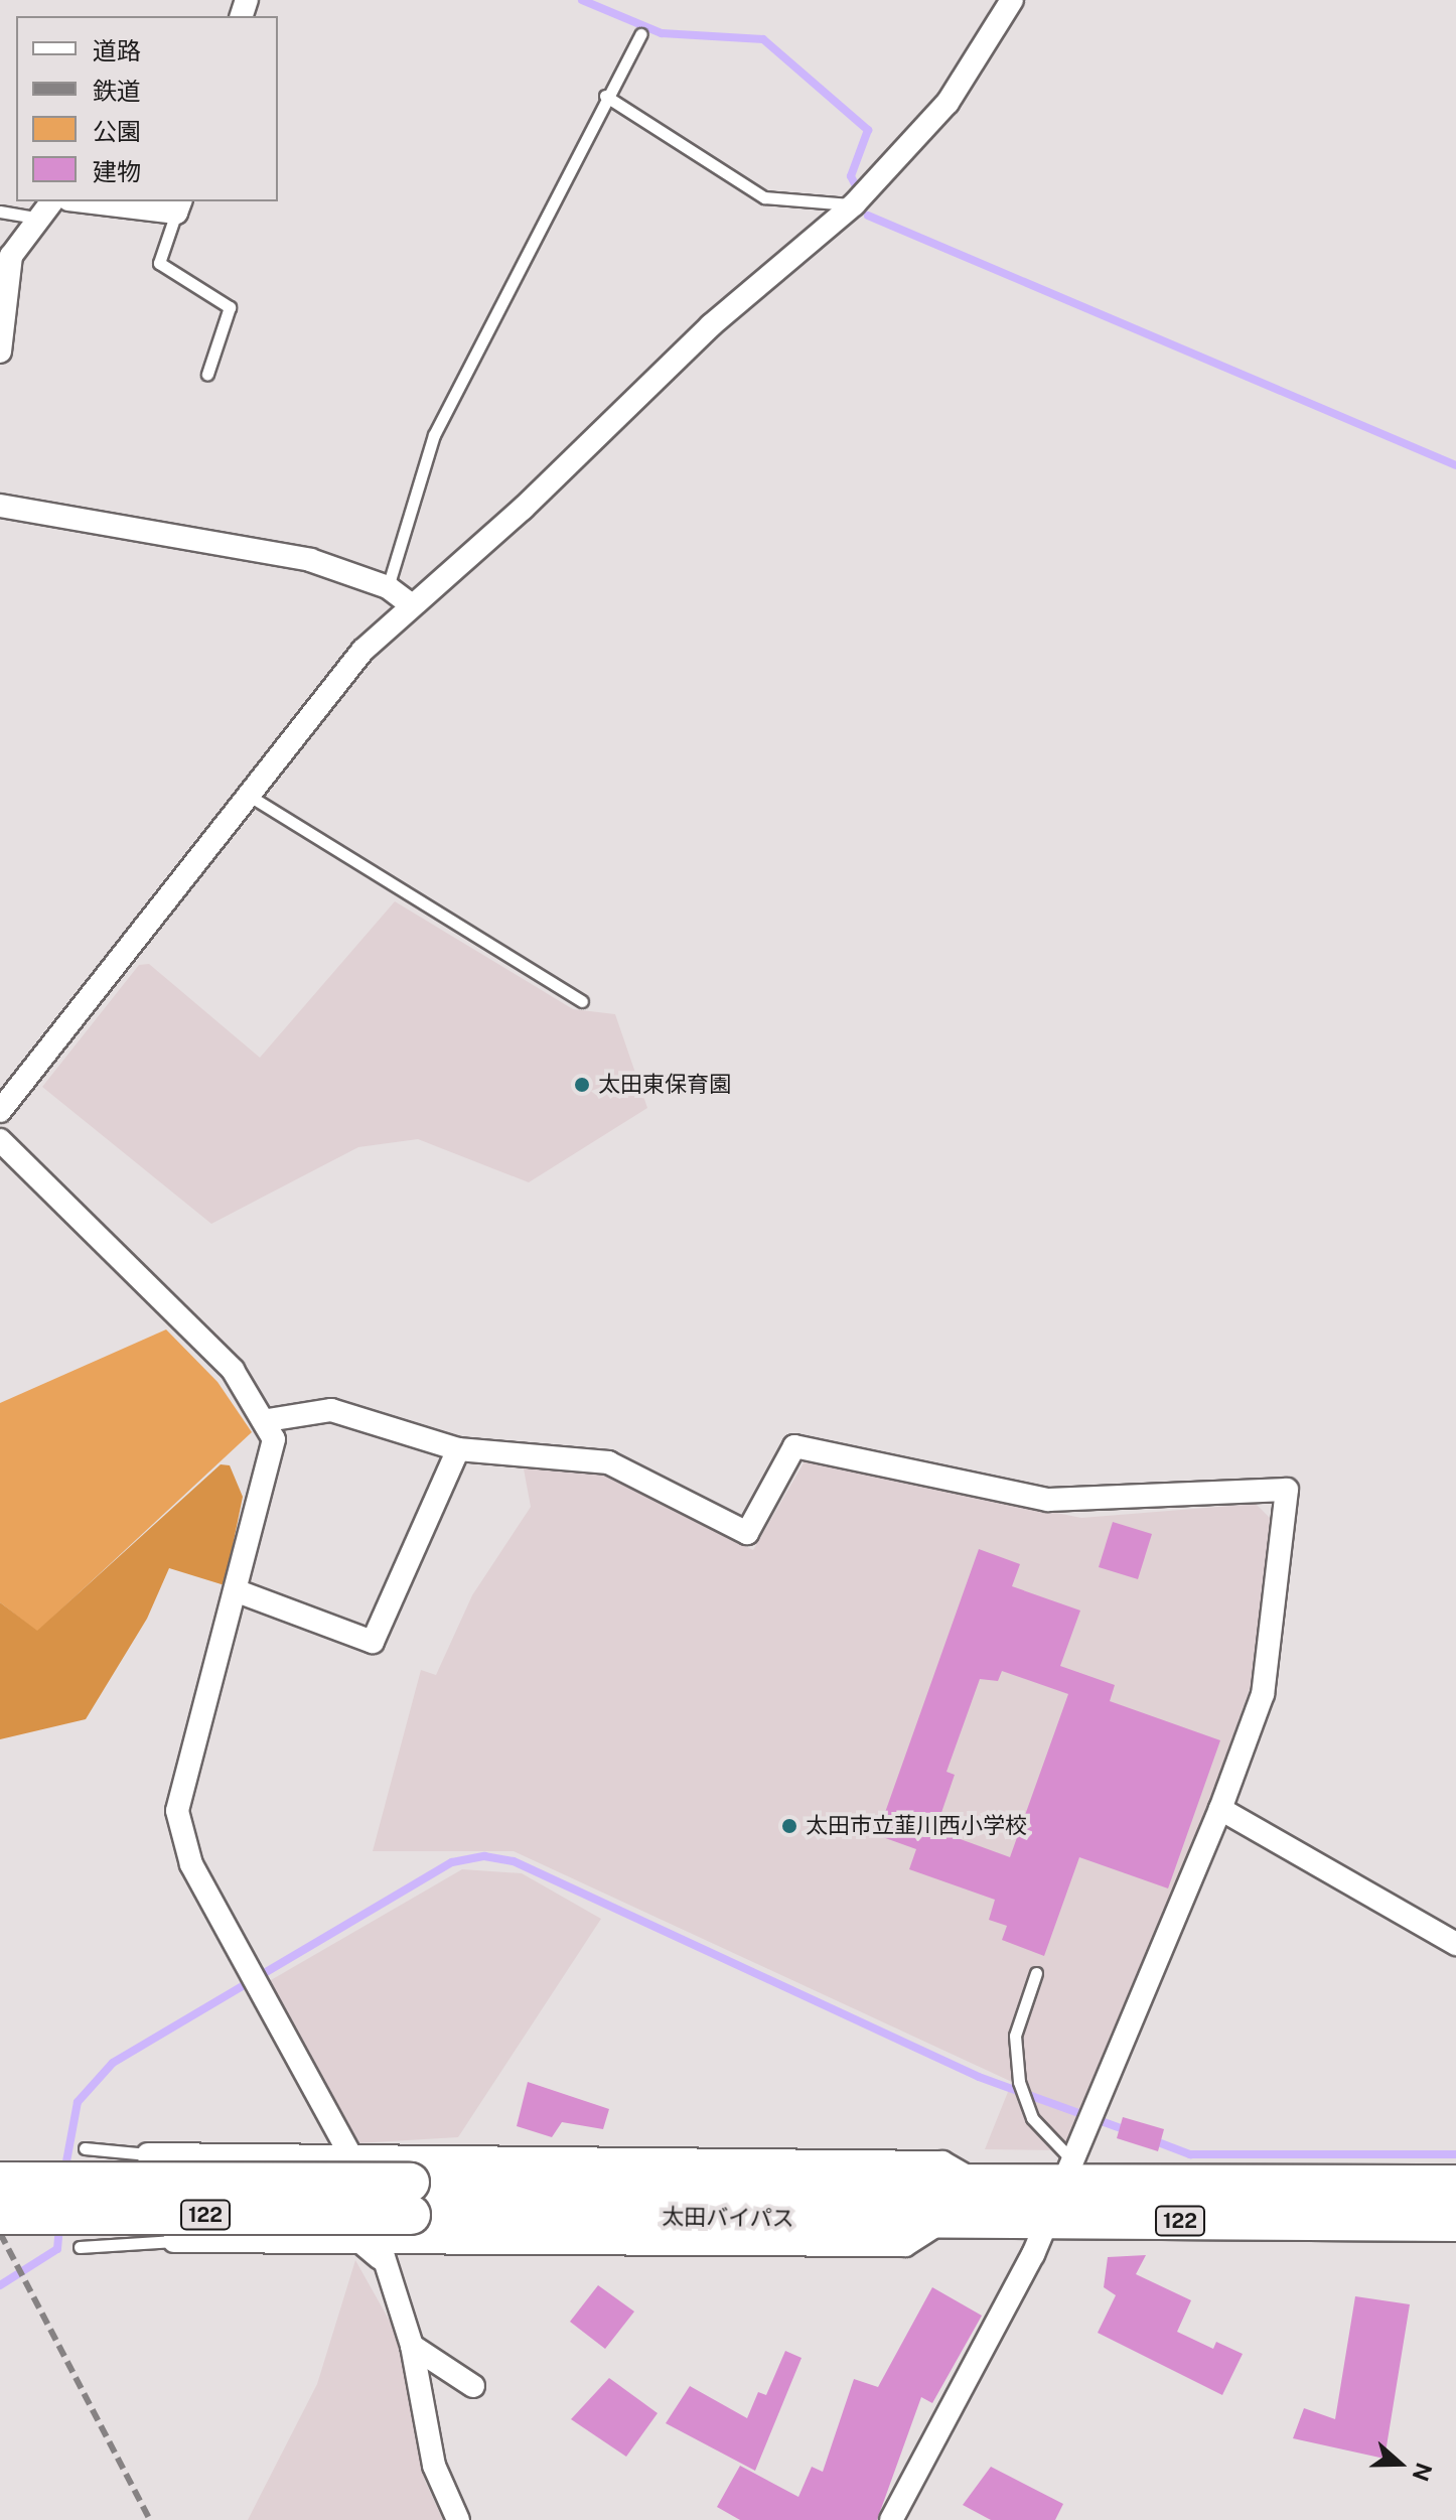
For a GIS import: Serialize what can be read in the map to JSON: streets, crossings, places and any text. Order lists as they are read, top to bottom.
{
  "streets": {
    "highway": ["122", "太田バイパス"]
  },
  "places": ["太田東保育園", "太田市立韮川西小学校"],
  "legend": [
    "道路",
    "鉄道",
    "公園",
    "建物"
  ],
  "north": "right"
}
